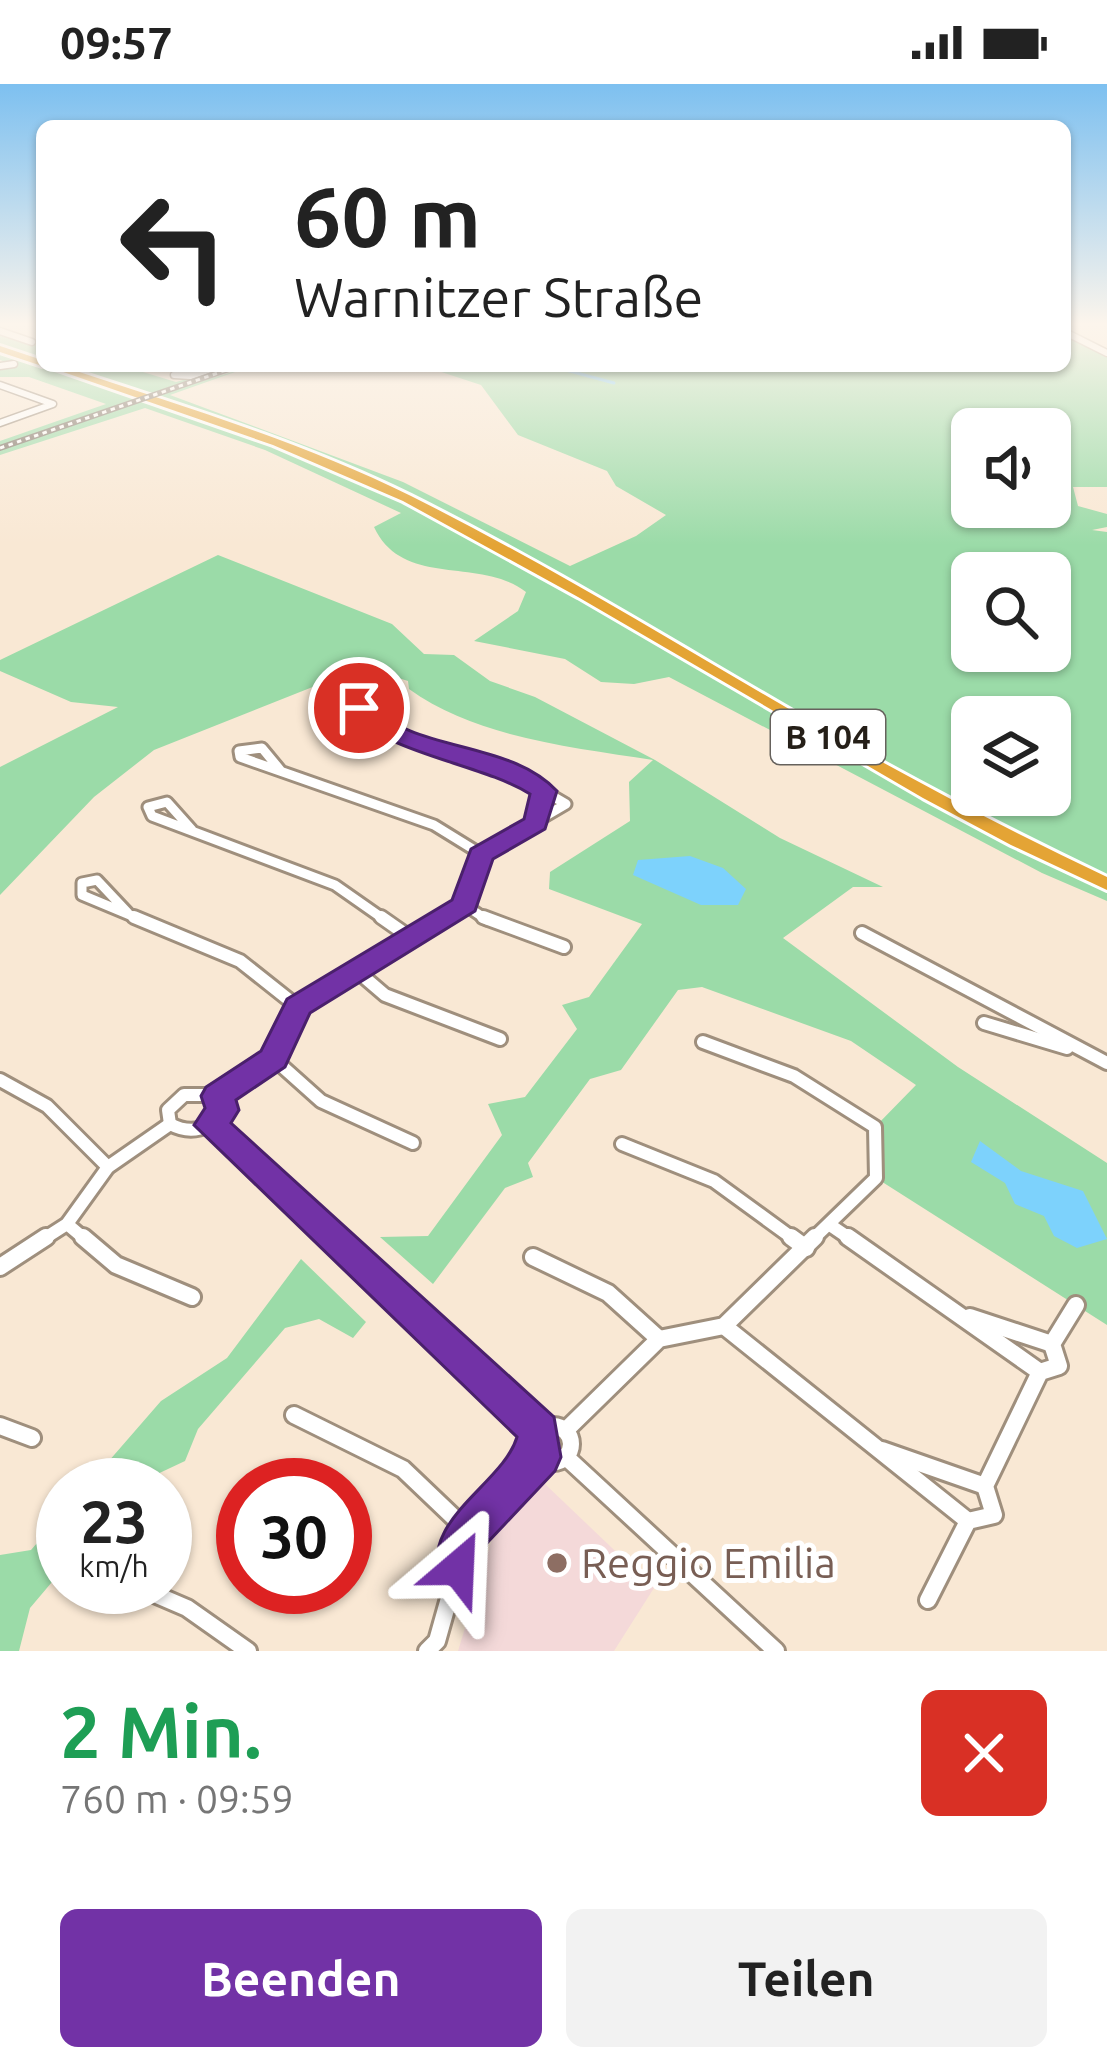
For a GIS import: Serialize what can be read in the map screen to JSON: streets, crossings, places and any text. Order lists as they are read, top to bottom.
{
  "streets": {
    "highway": ["B 104"]
  },
  "places": ["Reggio Emilia"],
  "page": {
    "status": "09:57",
    "turn": ["60 m", "Warnitzer Straße"],
    "speed": "23 km/h",
    "limit": "30",
    "heading": ["2 Min.", "760 m · 09:59"],
    "buttons": ["Beenden", "Teilen"]
  }
}
